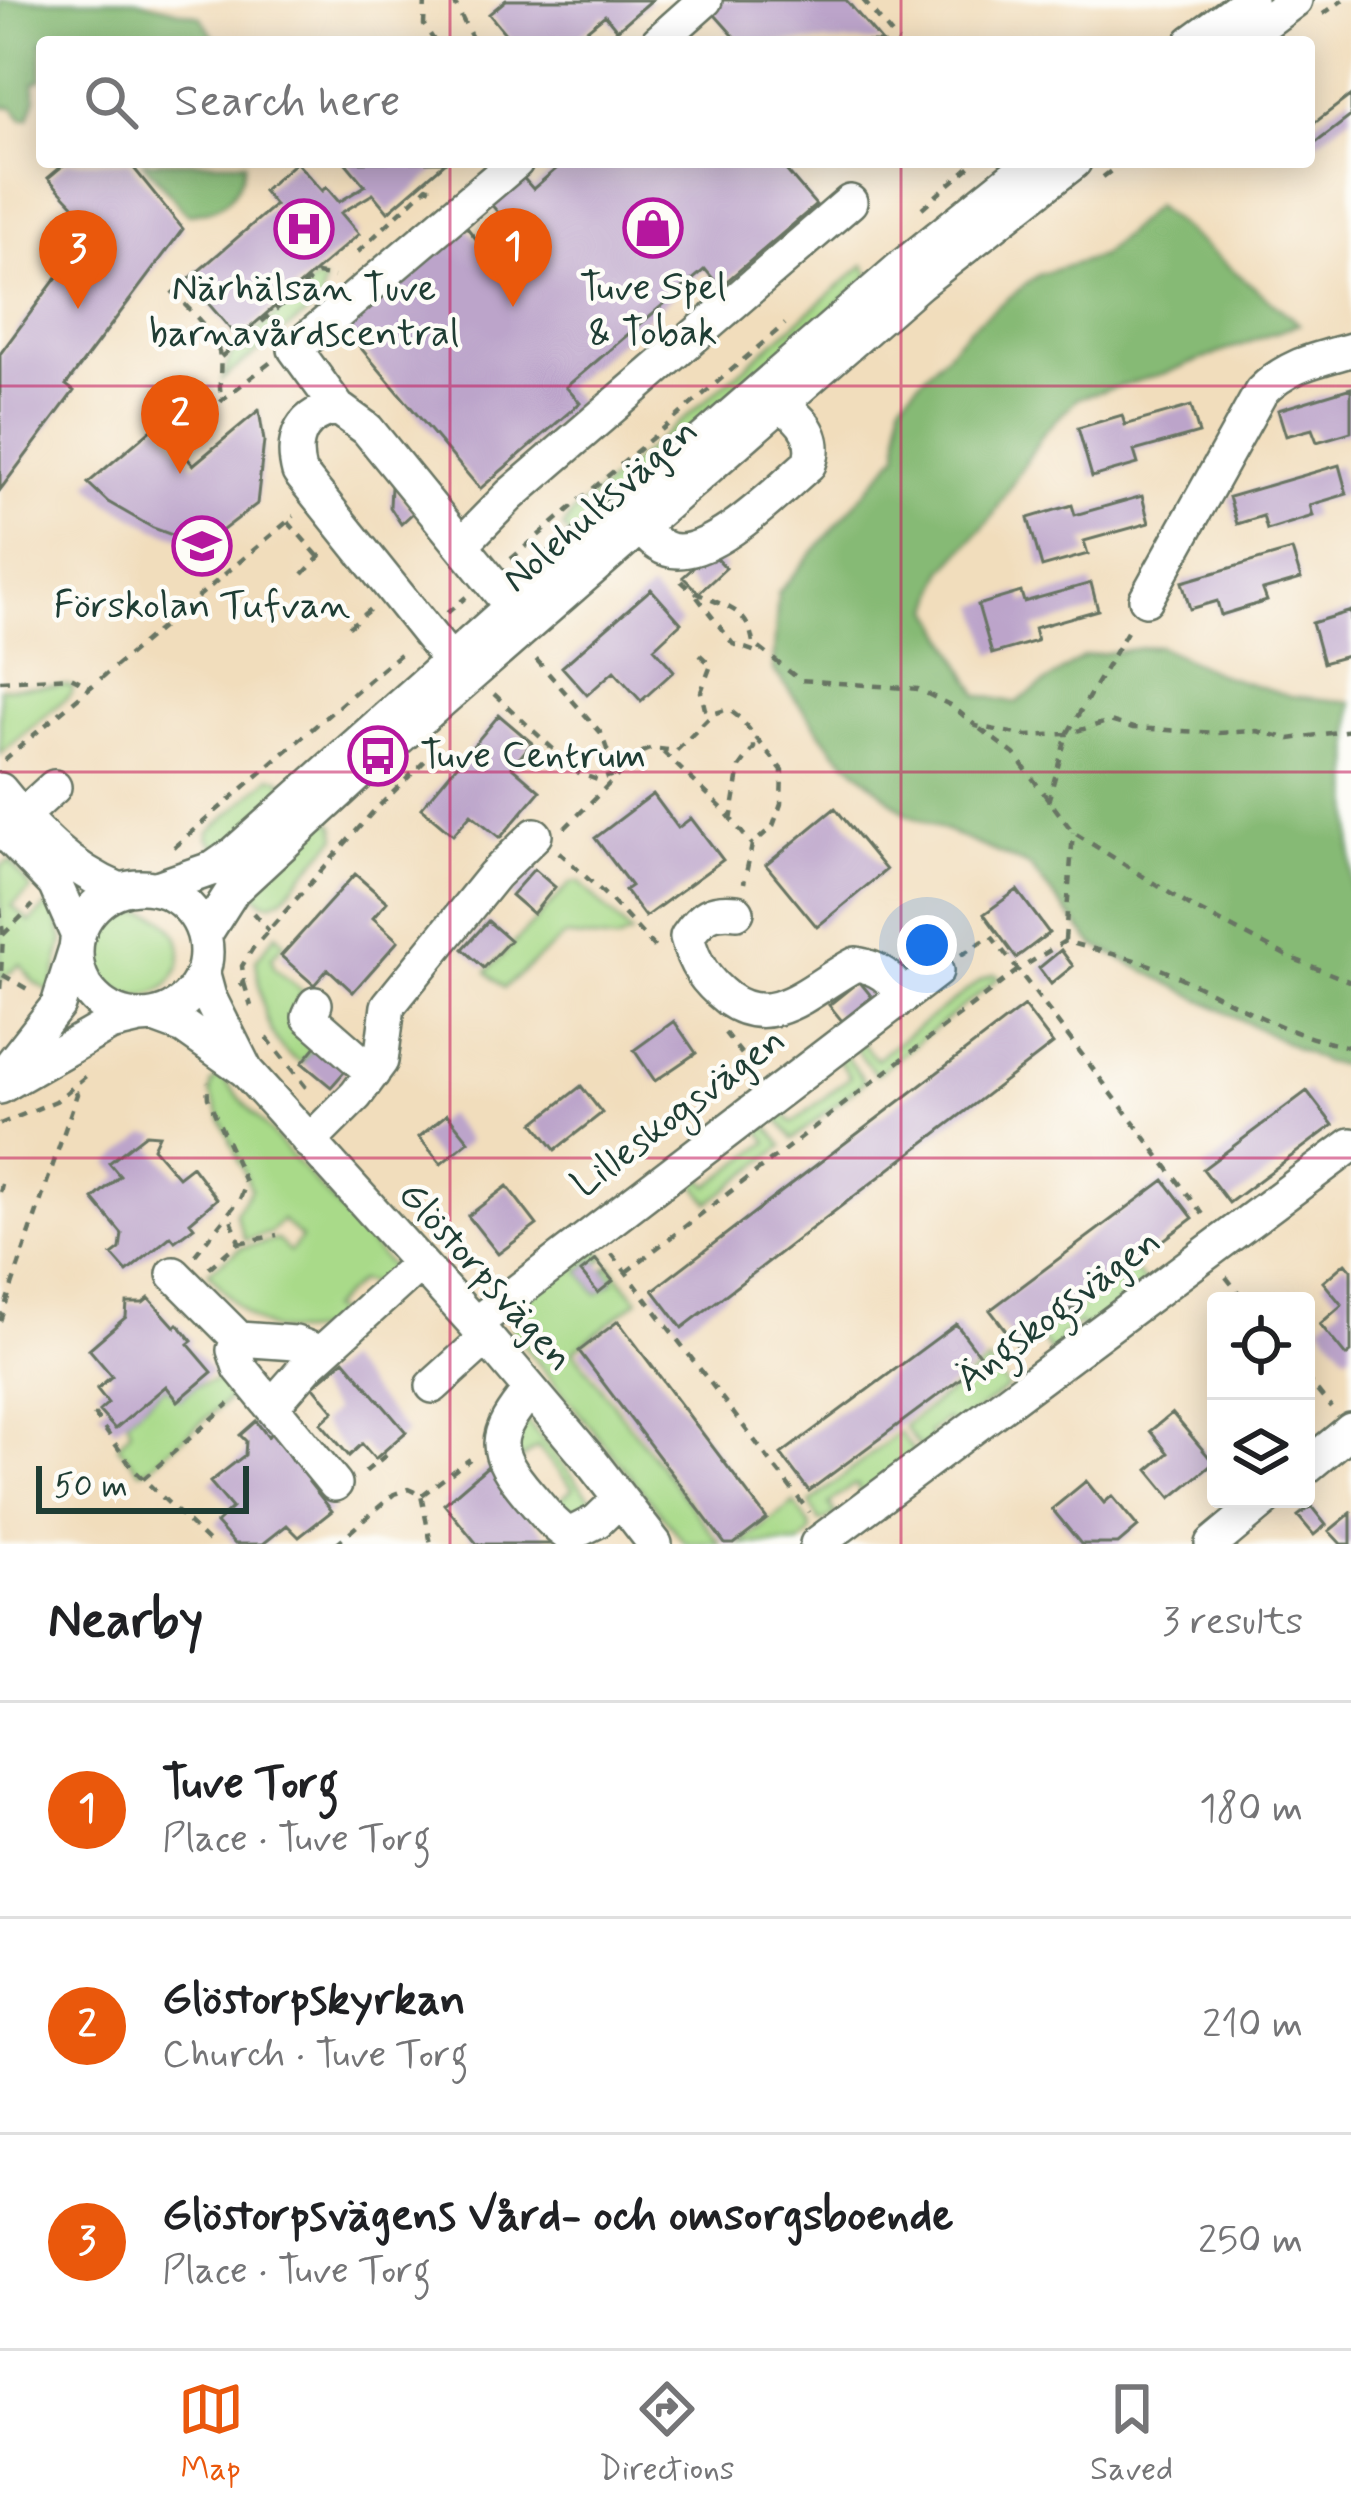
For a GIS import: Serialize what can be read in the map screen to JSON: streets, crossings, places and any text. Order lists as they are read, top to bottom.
{
  "streets": {
    "street": [
      "Nolehultsvägen",
      "Lilleskogsvägen",
      "Glöstorpsvägen",
      "Ängskogsvägen"
    ]
  },
  "crossings": [
    ["Nolehultsvägen", "Glöstorpsvägen"],
    ["Lilleskogsvägen", "Glöstorpsvägen"]
  ],
  "places": {
    "shop": ["Tuve Spel & Tobak"],
    "hospital": ["Närhälsan Tuve barnavårdscentral"],
    "school or university": ["Förskolan Tufvan"],
    "bus stop": ["Tuve Centrum"]
  },
  "scale_bar": "50 m",
  "page": {
    "search": "Search here",
    "pins": ["1", "3", "2"],
    "scale": "50 m",
    "heading": ["Nearby", "3 results"],
    "list": [
      {
        "mark": "1",
        "name": "Tuve Torg",
        "note": "Place · Tuve Torg",
        "value": "180 m"
      },
      {
        "mark": "2",
        "name": "Glöstorpskyrkan",
        "note": "Church · Tuve Torg",
        "value": "210 m"
      },
      {
        "mark": "3",
        "name": "Glöstorpsvägens Vård- och omsorgsboende",
        "note": "Place · Tuve Torg",
        "value": "250 m"
      }
    ],
    "nav": ["Map", "Directions", "Saved"]
  }
}
